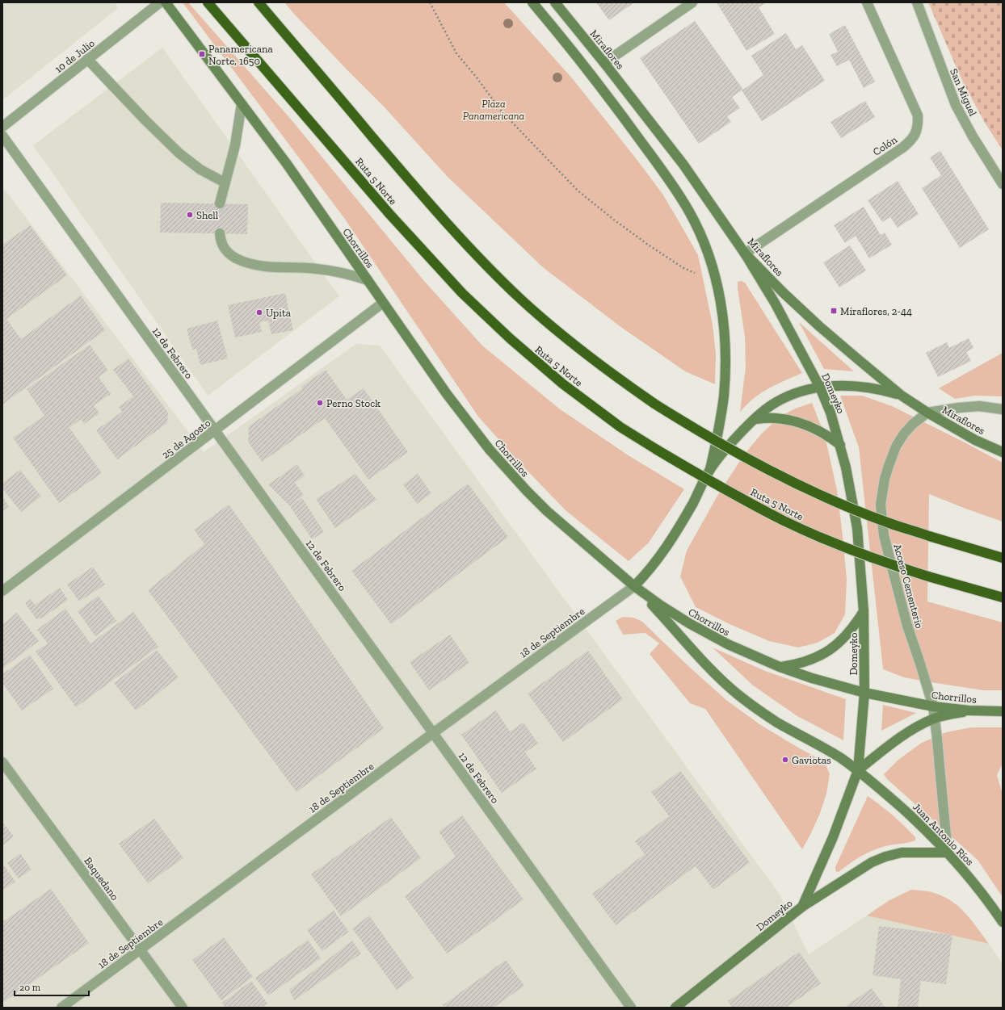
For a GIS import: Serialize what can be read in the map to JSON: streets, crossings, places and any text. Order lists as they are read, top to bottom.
{
  "streets": {
    "highway": ["Ruta 5 Norte"],
    "main road": [
      "Miraflores",
      "Chorrillos",
      "Domeyko",
      "Juan Antonio Ríos"
    ],
    "street": [
      "10 de Julio",
      "San Miguel",
      "Colón",
      "12 de Febrero",
      "25 de Agosto",
      "Acceso Cementerio",
      "18 de Septiembre",
      "Baquedano"
    ]
  },
  "crossings": [
    ["Miraflores", "Colón"],
    ["Miraflores", "Domeyko"],
    ["Miraflores", "Acceso Cementerio"],
    ["Colón", "Domeyko"],
    ["Chorrillos", "Domeyko"],
    ["Chorrillos", "25 de Agosto"],
    ["Chorrillos", "Acceso Cementerio"],
    ["Chorrillos", "18 de Septiembre"],
    ["Chorrillos", "Juan Antonio Ríos"],
    ["12 de Febrero", "25 de Agosto"],
    ["12 de Febrero", "18 de Septiembre"],
    ["Domeyko", "Juan Antonio Ríos"],
    ["Acceso Cementerio", "Juan Antonio Ríos"],
    ["18 de Septiembre", "Juan Antonio Ríos"],
    ["18 de Septiembre", "Baquedano"]
  ],
  "parks": ["Plaza Panamericana"],
  "places": {
    "transit": ["Panamericana Norte, 1650", "Miraflores, 2-44"],
    "other": [
      "Shell",
      "Upita",
      "Perno Stock",
      "Gaviotas"
    ]
  },
  "scale_bar": "20 m"
}
